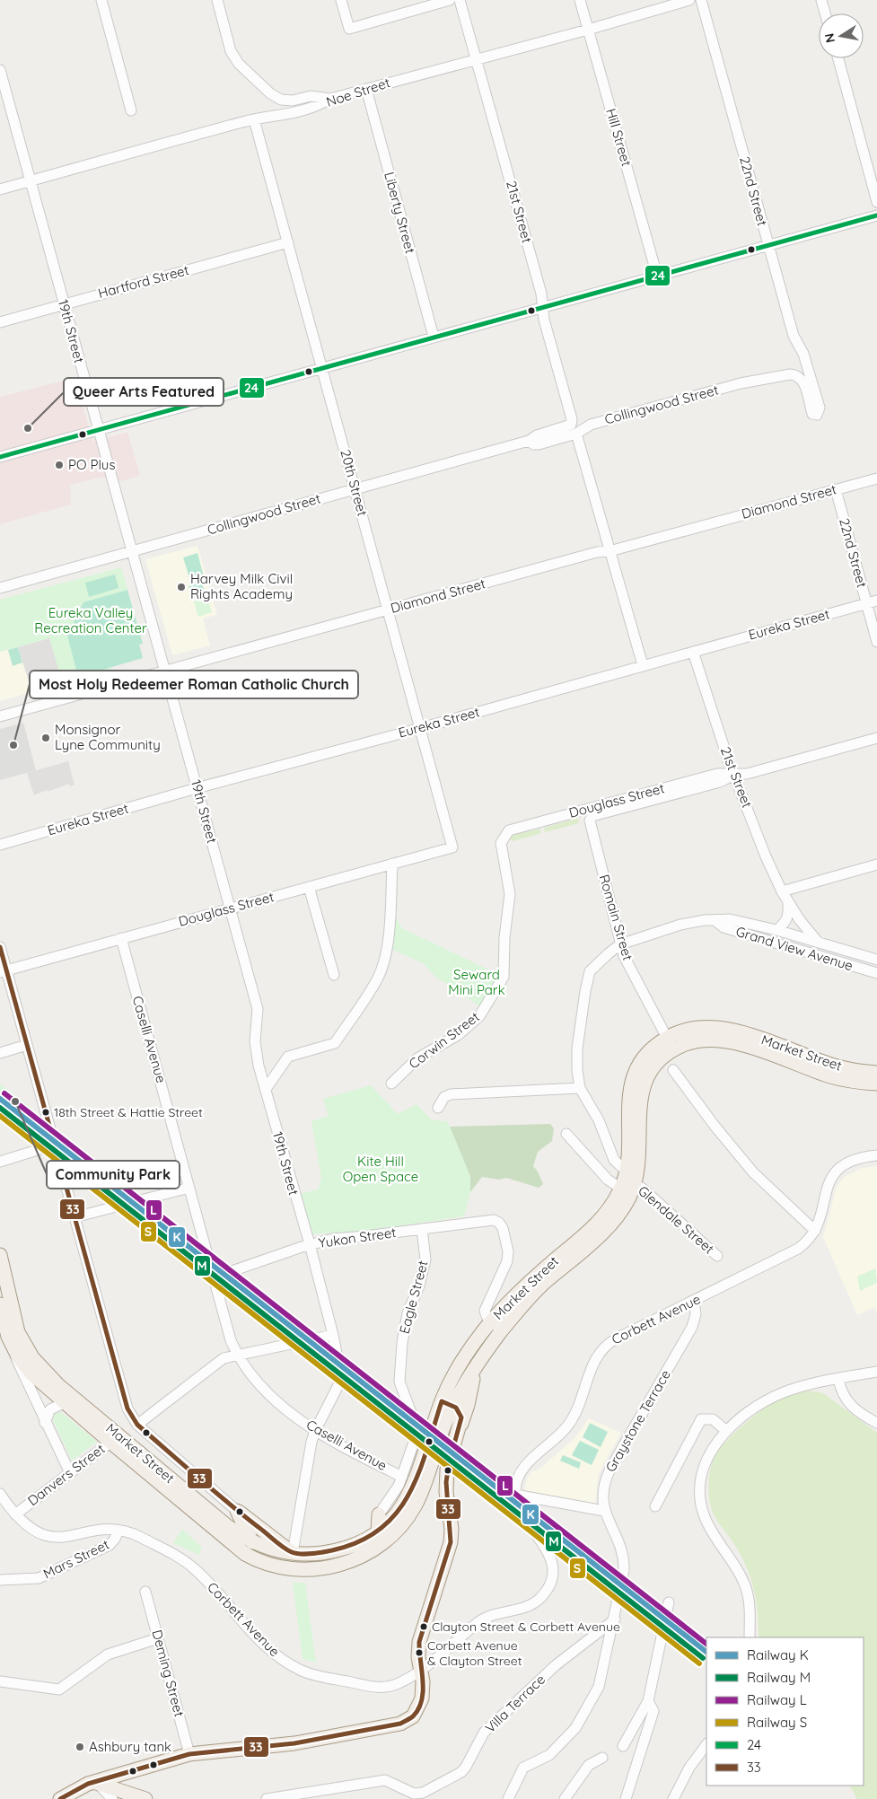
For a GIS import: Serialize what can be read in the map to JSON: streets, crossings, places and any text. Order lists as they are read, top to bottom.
{
  "streets": {
    "main road": ["Market Street"],
    "street": [
      "Noe Street",
      "Hill Street",
      "22nd Street",
      "21st Street",
      "Liberty Street",
      "Hartford Street",
      "19th Street",
      "Collingwood Street",
      "20th Street",
      "Diamond Street",
      "Eureka Street",
      "Douglass Street",
      "Romain Street",
      "Grand View Avenue",
      "Caselli Avenue",
      "Corwin Street",
      "Glendale Street",
      "Yukon Street",
      "Eagle Street",
      "Corbett Avenue",
      "Graystone Terrace",
      "Danvers Street",
      "Mars Street",
      "Deming Street",
      "Villa Terrace"
    ]
  },
  "crossings": [
    ["Noe Street", "Hill Street"],
    ["Noe Street", "21st Street"],
    ["Noe Street", "Liberty Street"],
    ["Noe Street", "19th Street"],
    ["Noe Street", "20th Street"],
    ["22nd Street", "Collingwood Street"],
    ["22nd Street", "Diamond Street"],
    ["22nd Street", "Eureka Street"],
    ["21st Street", "Collingwood Street"],
    ["21st Street", "Eureka Street"],
    ["21st Street", "Douglass Street"],
    ["21st Street", "Grand View Avenue"],
    ["Hartford Street", "19th Street"],
    ["Hartford Street", "20th Street"],
    ["19th Street", "Collingwood Street"],
    ["19th Street", "Diamond Street"],
    ["19th Street", "Eureka Street"],
    ["19th Street", "Douglass Street"],
    ["19th Street", "Caselli Avenue"],
    ["19th Street", "Market Street"],
    ["19th Street", "Yukon Street"],
    ["Collingwood Street", "20th Street"],
    ["20th Street", "Diamond Street"],
    ["20th Street", "Eureka Street"],
    ["20th Street", "Douglass Street"],
    ["Douglass Street", "Romain Street"],
    ["Douglass Street", "Caselli Avenue"],
    ["Douglass Street", "Corwin Street"],
    ["Romain Street", "Grand View Avenue"],
    ["Romain Street", "Market Street"],
    ["Grand View Avenue", "Market Street"],
    ["Caselli Avenue", "Yukon Street"],
    ["Caselli Avenue", "Eagle Street"],
    ["Market Street", "Glendale Street"],
    ["Market Street", "Yukon Street"],
    ["Market Street", "Danvers Street"],
    ["Yukon Street", "Eagle Street"],
    ["Corbett Avenue", "Graystone Terrace"],
    ["Corbett Avenue", "Danvers Street"],
    ["Corbett Avenue", "Mars Street"],
    ["Graystone Terrace", "Villa Terrace"]
  ],
  "parks": ["Eureka Valley Recreation Center", "Seward Mini Park", "Kite Hill Open Space"],
  "places": [
    "Queer Arts Featured",
    "PO Plus",
    "Harvey Milk Civil Rights Academy",
    "Monsignor Lyne Community",
    "Most Holy Redeemer Roman Catholic Church",
    "Community Park",
    "18th Street & Hattie Street",
    "Clayton Street & Corbett Avenue",
    "Corbett Avenue & Clayton Street",
    "Ashbury tank"
  ],
  "lines": [
    "transit line 24",
    "transit line 33",
    "rail line L",
    "rail line K",
    "rail line M",
    "rail line S"
  ],
  "legend": [
    "Railway K",
    "Railway M",
    "Railway L",
    "Railway S",
    "24",
    "33"
  ],
  "north": "left"
}
